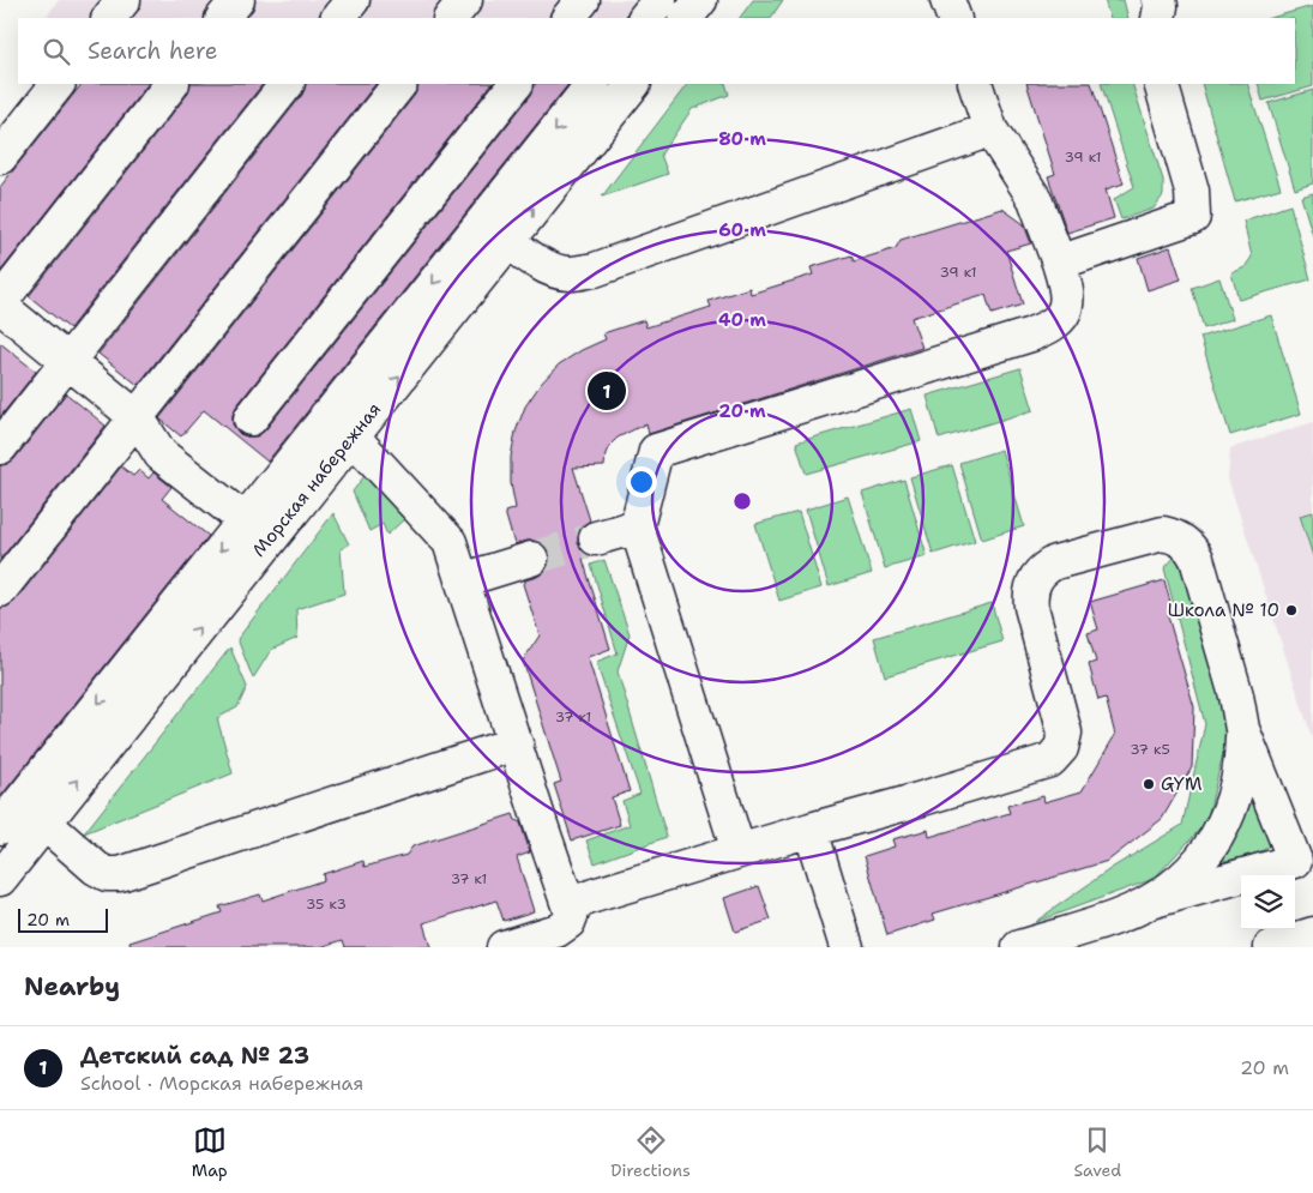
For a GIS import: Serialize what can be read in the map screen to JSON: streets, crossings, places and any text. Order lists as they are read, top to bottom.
{
  "streets": {
    "street": ["Морская набережная"]
  },
  "places": ["Школа № 10", "GYM"],
  "house_numbers": [
    "39 к1",
    "39 к1",
    "37 к1",
    "37 к5",
    "37 к1",
    "35 к3"
  ],
  "scale_bar": "20 m",
  "page": {
    "search": "Search here",
    "pins": "1",
    "scale": "20 m",
    "heading": "Nearby",
    "list": [
      {
        "mark": "1",
        "name": "Детский сад № 23",
        "note": "School · Морская набережная",
        "value": "20 m"
      }
    ],
    "nav": ["Map", "Directions", "Saved"]
  },
  "rings": [
    "80 m",
    "60 m",
    "40 m",
    "20 m"
  ]
}
